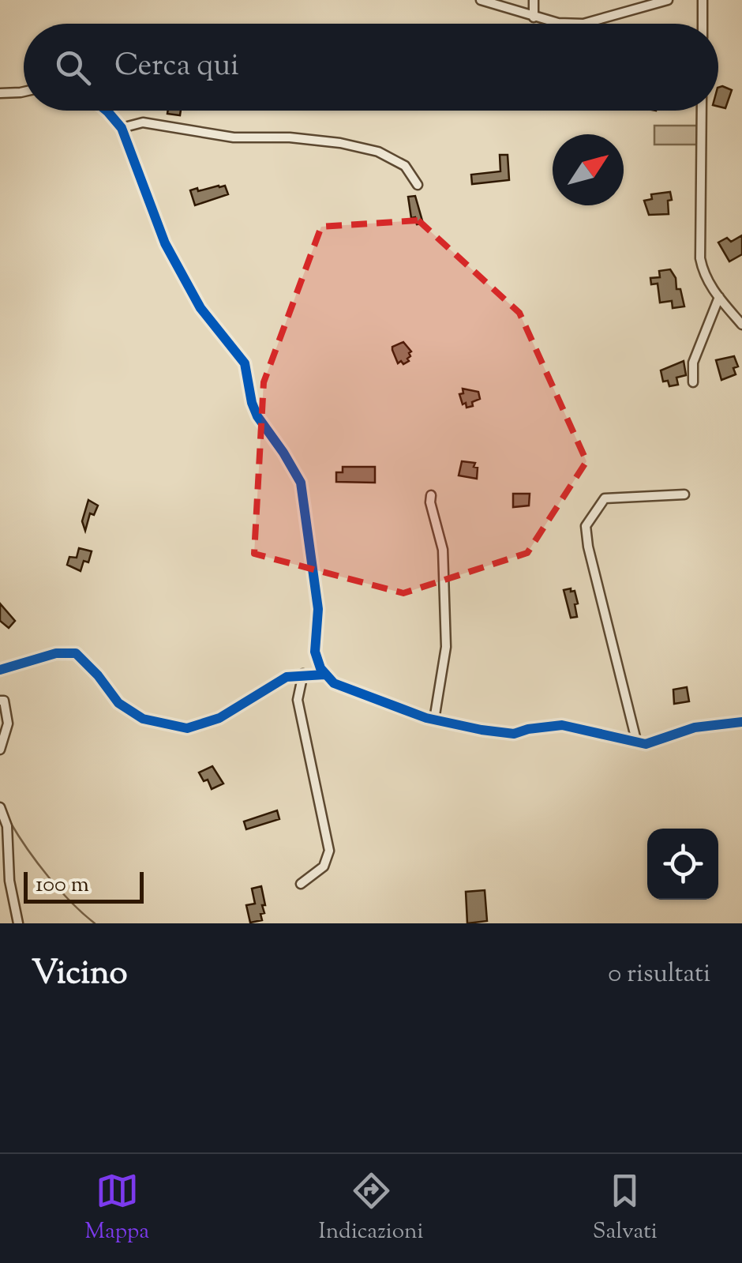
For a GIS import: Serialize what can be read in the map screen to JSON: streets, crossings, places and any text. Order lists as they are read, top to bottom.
{
  "scale_bar": "100 m",
  "north": "top right",
  "page": {
    "search": "Cerca qui",
    "scale": "100 m",
    "heading": ["Vicino", "0 risultati"],
    "nav": ["Mappa", "Indicazioni", "Salvati"]
  }
}
